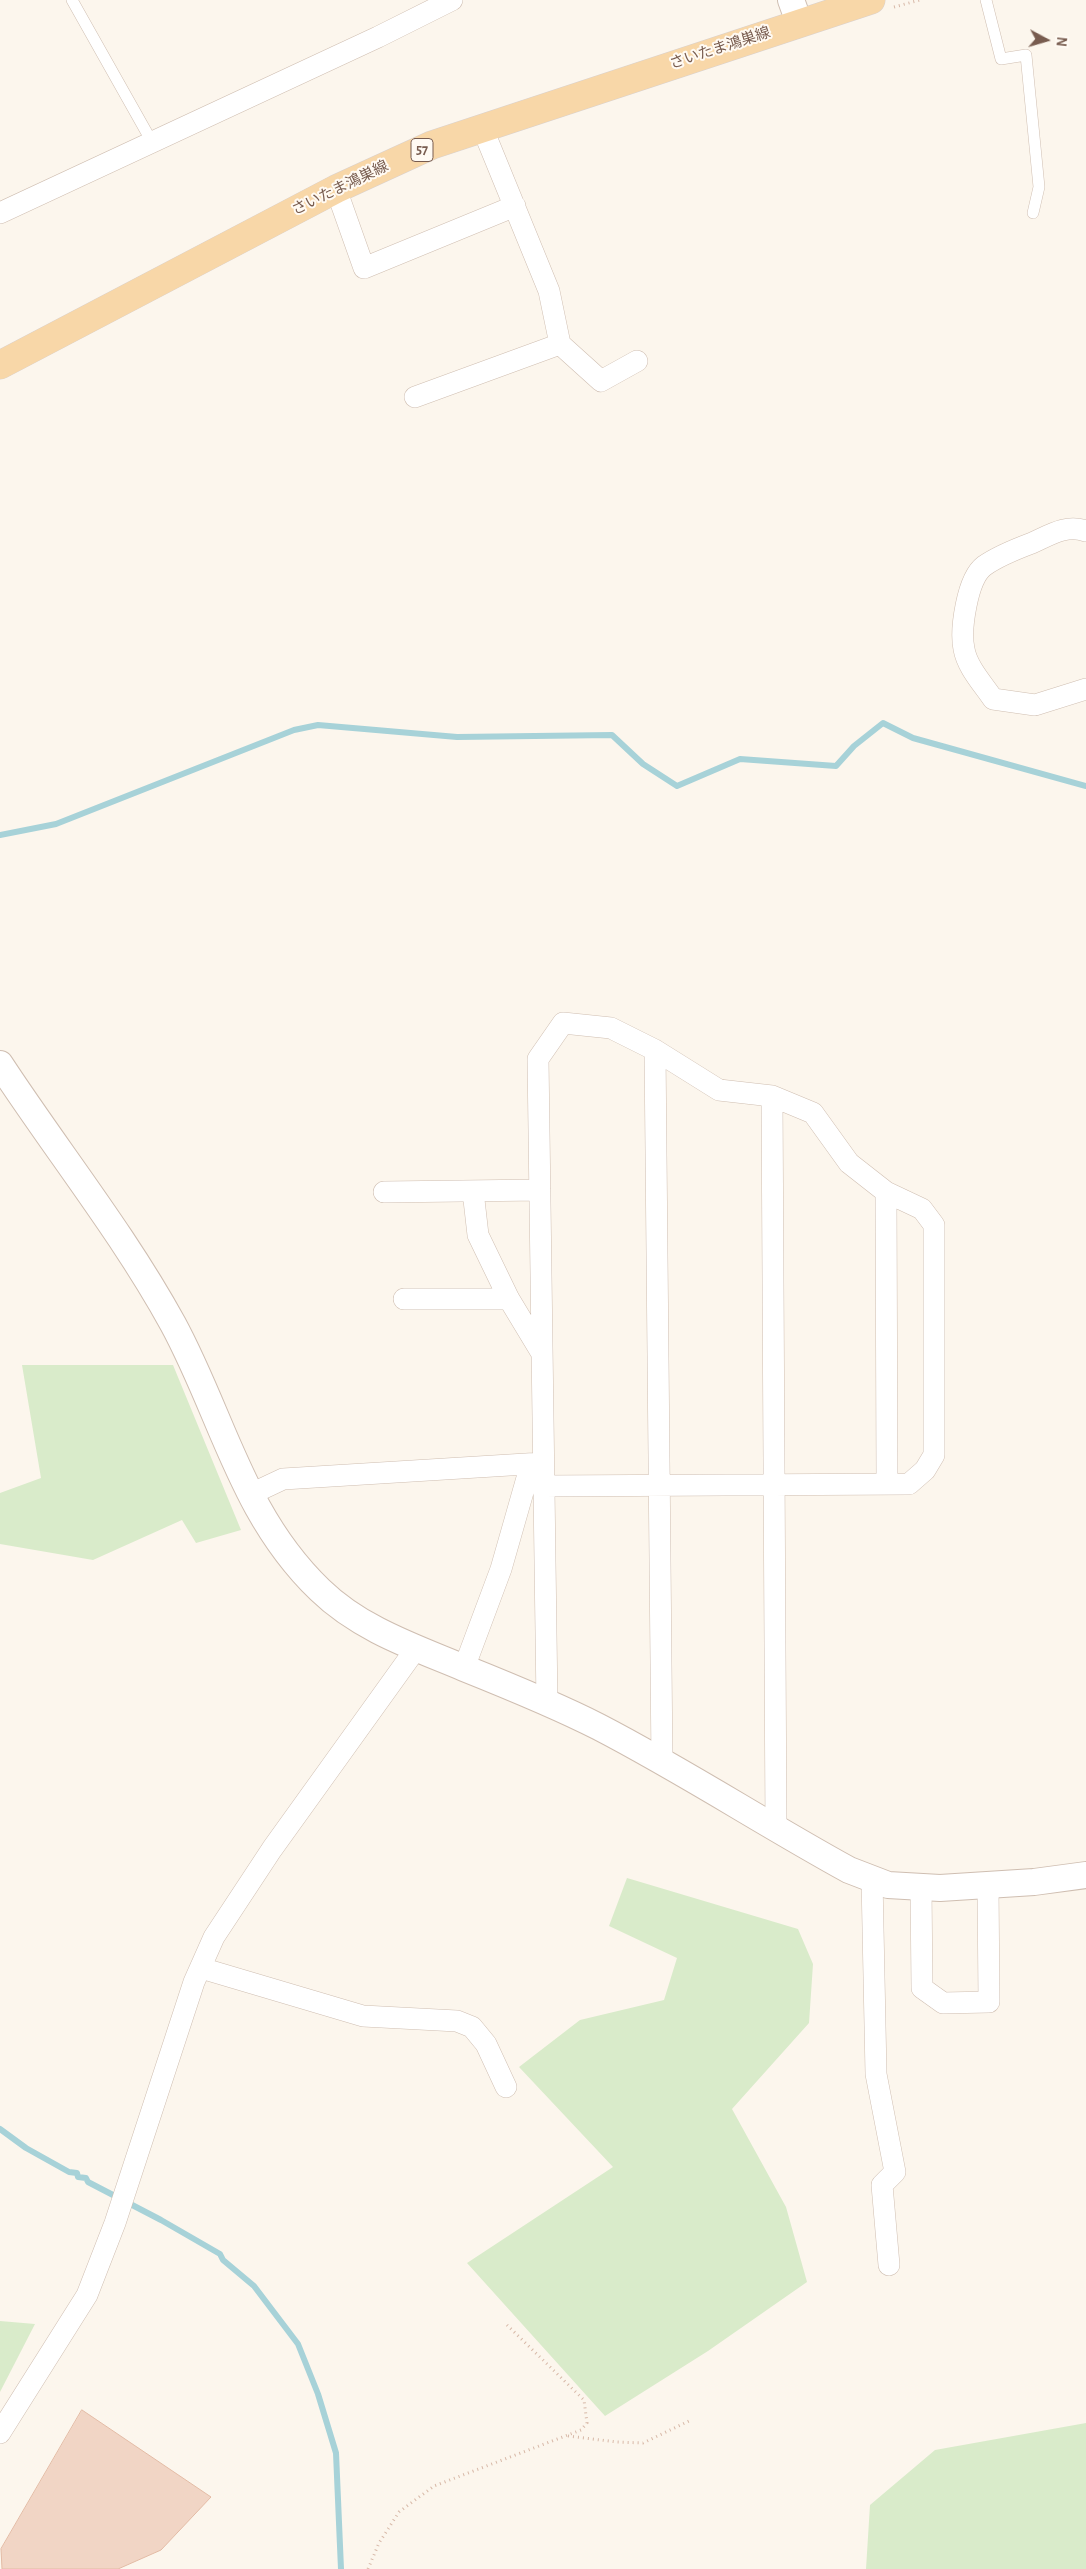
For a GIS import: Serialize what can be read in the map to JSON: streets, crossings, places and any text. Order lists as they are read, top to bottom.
{
  "streets": {
    "main road": ["さいたま鴻巣線", "57"]
  },
  "north": "right"
}
